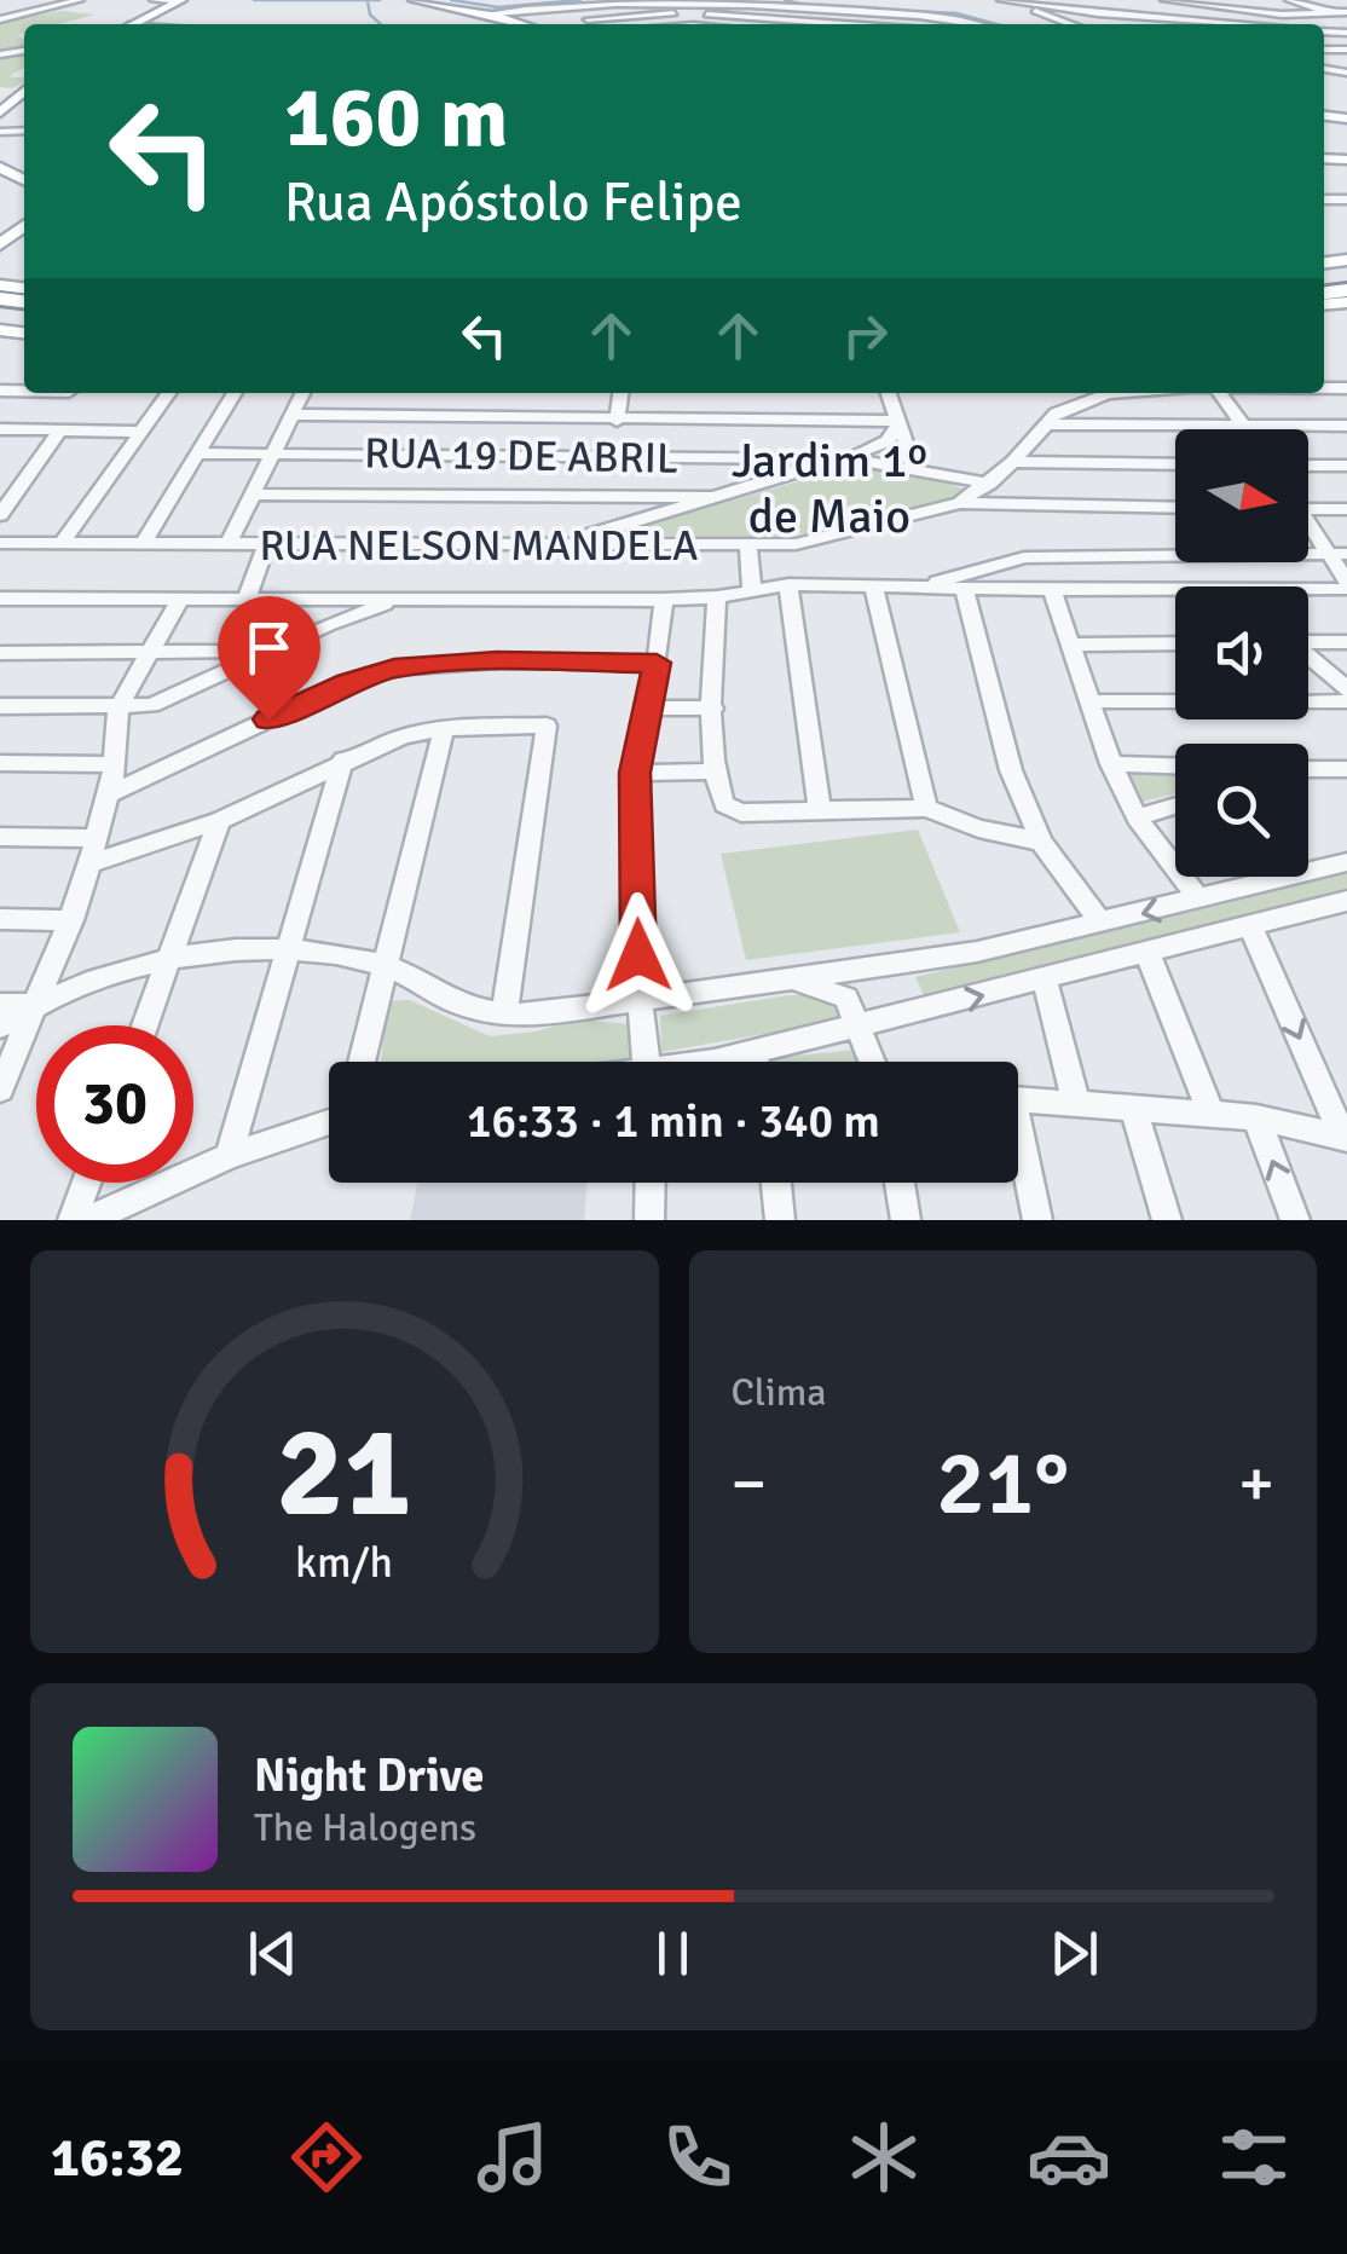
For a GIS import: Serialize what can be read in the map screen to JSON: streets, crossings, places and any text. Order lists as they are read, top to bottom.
{
  "streets": {
    "street": ["RUA 19 DE ABRIL", "RUA NELSON MANDELA"]
  },
  "crossings": [
    ["RUA 19 DE ABRIL", "RUA NELSON MANDELA"]
  ],
  "districts": ["Jardim 1º de Maio"],
  "north": "right",
  "page": {
    "turn": ["160 m", "Rua Apóstolo Felipe"],
    "limit": "30",
    "trip": "16:33 · 1 min · 340 m",
    "tile": "Clima",
    "heat": ["−", "21°", "+"],
    "song": ["Night Drive", "The Halogens"],
    "tabs": "16:32",
    "gauge": ["21", "km/h"]
  }
}
